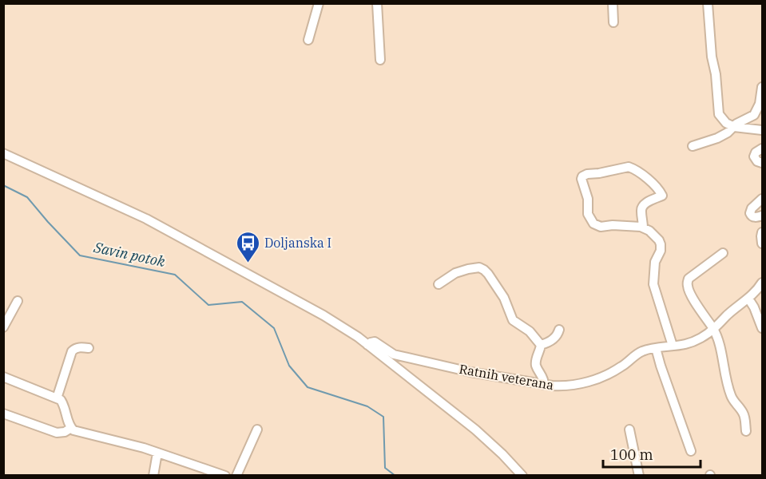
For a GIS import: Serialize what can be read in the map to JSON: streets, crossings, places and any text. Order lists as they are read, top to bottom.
{
  "streets": {
    "street": ["Ratnih veterana"]
  },
  "water": ["Savin potok"],
  "places": {
    "bus stop": ["Doljanska I"]
  },
  "scale_bar": "100 m"
}
